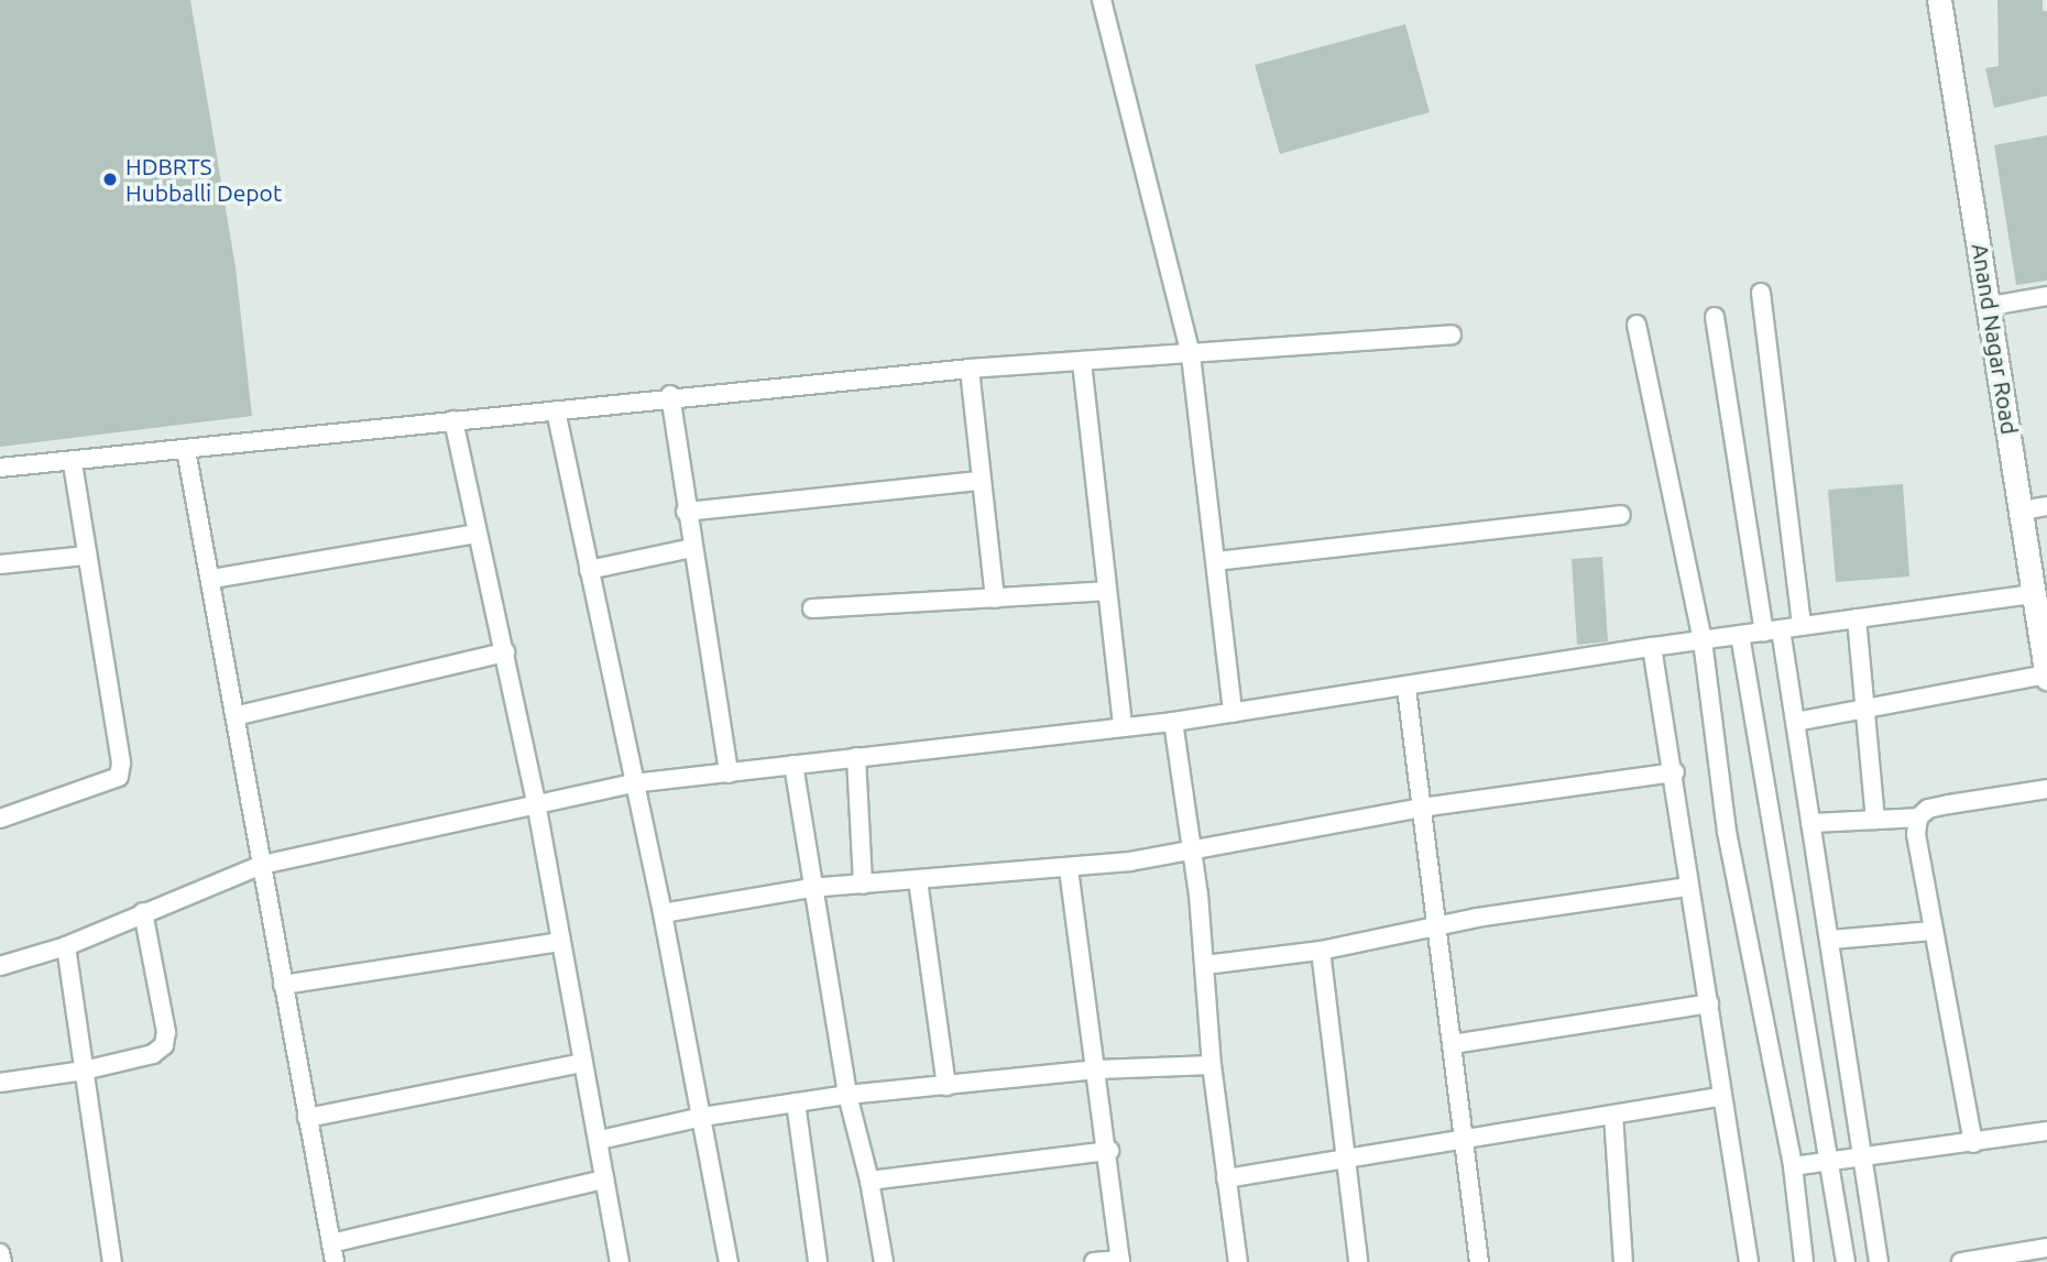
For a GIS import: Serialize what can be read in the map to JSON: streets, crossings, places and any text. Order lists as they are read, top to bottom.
{
  "streets": {
    "street": ["Anand Nagar Road"]
  },
  "places": ["HDBRTS Hubballi Depot"]
}
